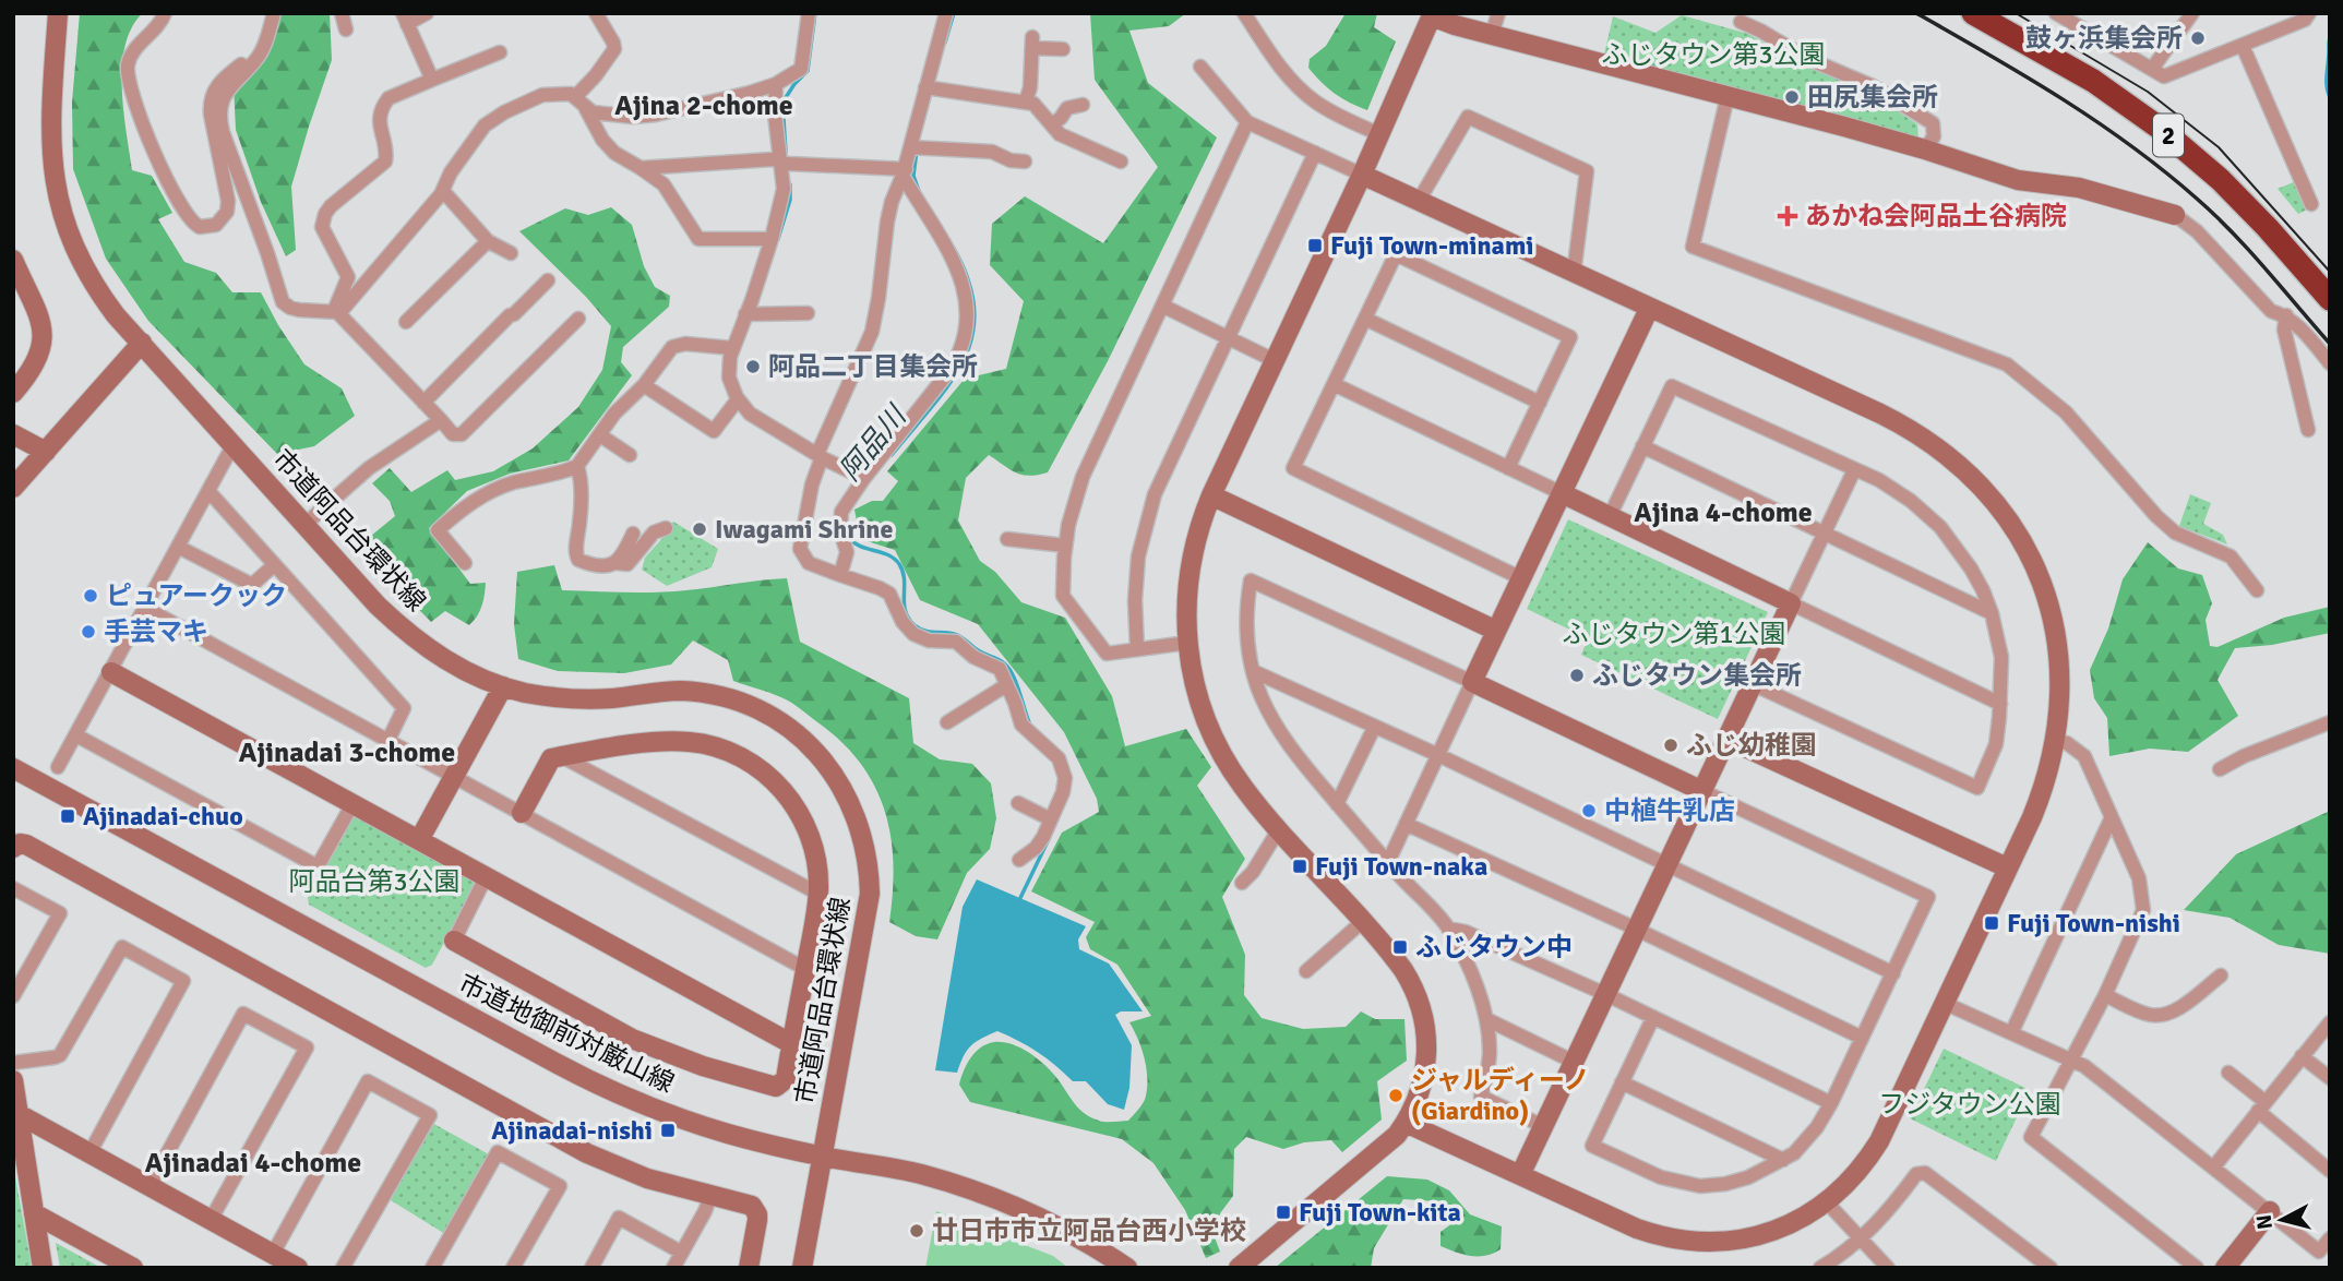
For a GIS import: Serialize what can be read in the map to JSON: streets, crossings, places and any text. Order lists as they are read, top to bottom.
{
  "streets": {
    "highway": ["2"],
    "street": ["市道阿品台環状線", "市道地御前対厳山線"]
  },
  "crossings": [
    ["市道阿品台環状線", "市道地御前対厳山線"]
  ],
  "districts": [
    "Ajina 2-chome",
    "Ajina 4-chome",
    "Ajinadai 3-chome",
    "Ajinadai 4-chome"
  ],
  "water": ["阿品川"],
  "parks": [
    "ふじタウン第3公園",
    "ふじタウン第1公園",
    "阿品台第3公園",
    "フジタウン公園"
  ],
  "places": {
    "other": [
      "鼓ヶ浜集会所",
      "田尻集会所",
      "阿品二丁目集会所",
      "Iwagami Shrine",
      "ピュアークック",
      "手芸マキ",
      "ふじタウン集会所",
      "ふじ幼稚園",
      "中植牛乳店",
      "ジャルディーノ (Giardino)",
      "廿日市市立阿品台西小学校"
    ],
    "health": ["あかね会阿品土谷病院"],
    "transit": [
      "Fuji Town-minami",
      "Ajinadai-chuo",
      "Fuji Town-naka",
      "Fuji Town-nishi",
      "ふじタウン中",
      "Ajinadai-nishi",
      "Fuji Town-kita"
    ]
  },
  "north": "left"
}
